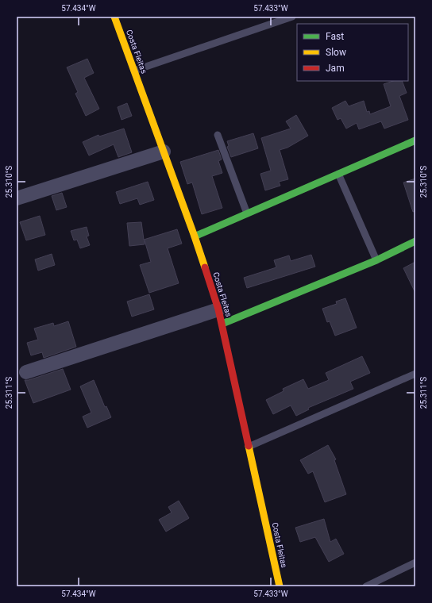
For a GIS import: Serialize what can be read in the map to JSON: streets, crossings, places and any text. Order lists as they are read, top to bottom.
{
  "streets": {
    "main road": ["Costa Fleitas"]
  },
  "legend": ["Fast", "Slow", "Jam"],
  "coordinates": [
    "57.434°W",
    "57.433°W",
    "25.310°S",
    "25.311°S"
  ]
}
